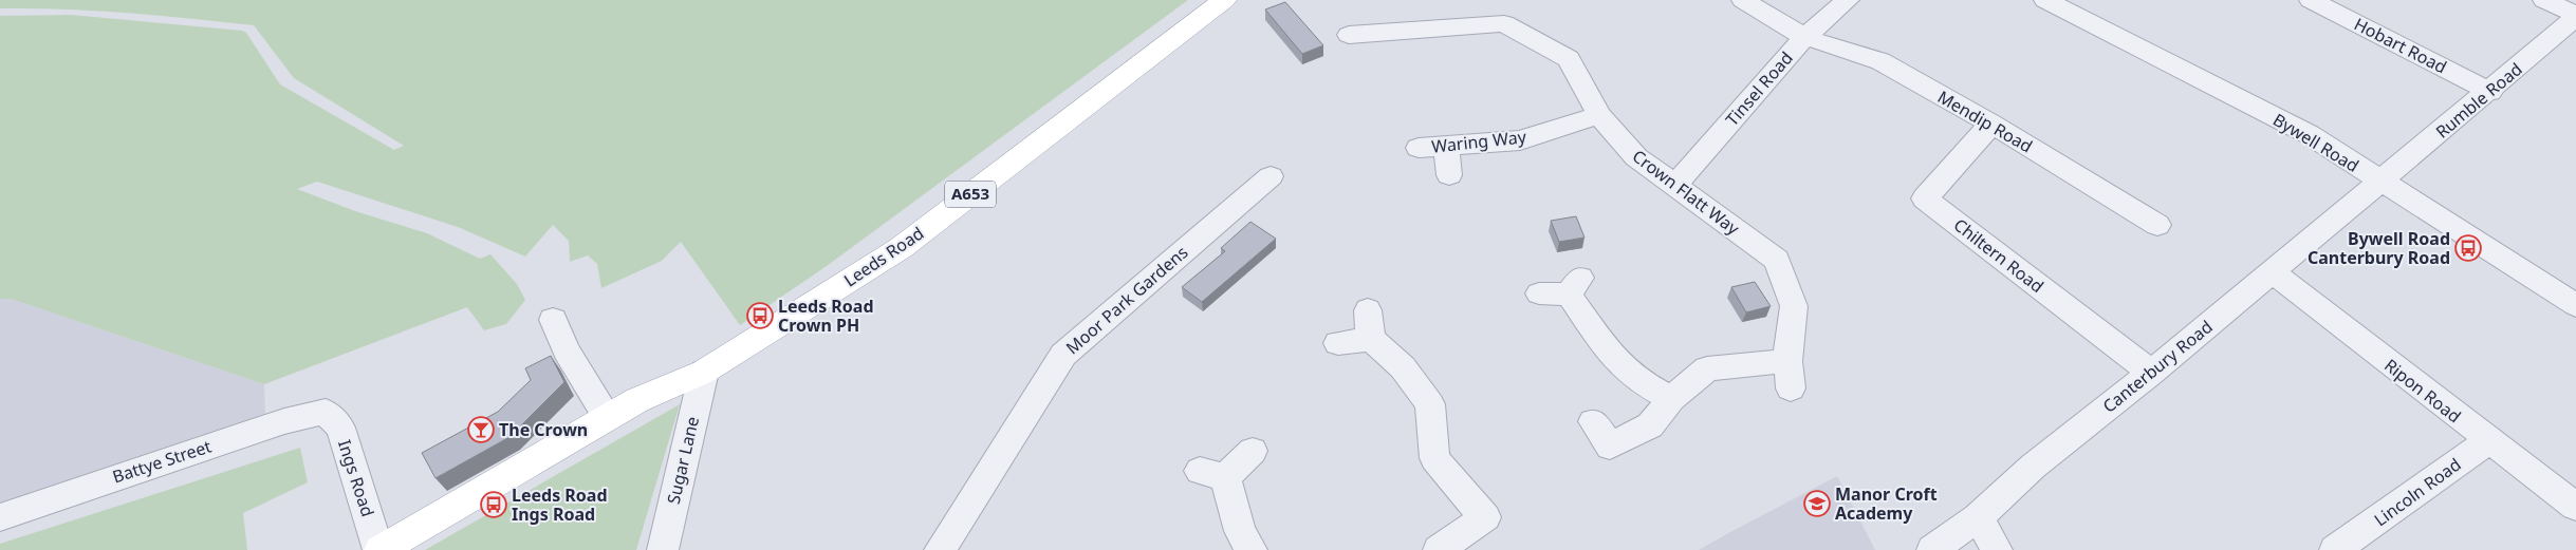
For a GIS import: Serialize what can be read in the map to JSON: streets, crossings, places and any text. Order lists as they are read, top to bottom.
{
  "streets": {
    "main road": ["A653", "Leeds Road"],
    "street": [
      "Hobart Road",
      "Tinsel Road",
      "Rumble Road",
      "Mendip Road",
      "Waring Way",
      "Bywell Road",
      "Crown Flatt Way",
      "Chiltern Road",
      "Moor Park Gardens",
      "Canterbury Road",
      "Ripon Road",
      "Sugar Lane",
      "Battye Street",
      "Ings Road",
      "Lincoln Road"
    ]
  },
  "crossings": [
    ["Hobart Road", "Rumble Road"],
    ["Tinsel Road", "Mendip Road"],
    ["Tinsel Road", "Crown Flatt Way"],
    ["Rumble Road", "Bywell Road"],
    ["Rumble Road", "Canterbury Road"],
    ["Mendip Road", "Chiltern Road"],
    ["Waring Way", "Crown Flatt Way"],
    ["Bywell Road", "Canterbury Road"],
    ["Chiltern Road", "Canterbury Road"],
    ["Leeds Road", "Sugar Lane"],
    ["Leeds Road", "Ings Road"],
    ["Canterbury Road", "Ripon Road"],
    ["Ripon Road", "Lincoln Road"],
    ["Battye Street", "Ings Road"]
  ],
  "places": {
    "bus stop": ["Bywell Road Canterbury Road", "Leeds Road Crown PH", "Leeds Road Ings Road"],
    "bar": ["The Crown"],
    "school or university": ["Manor Croft Academy"]
  }
}
